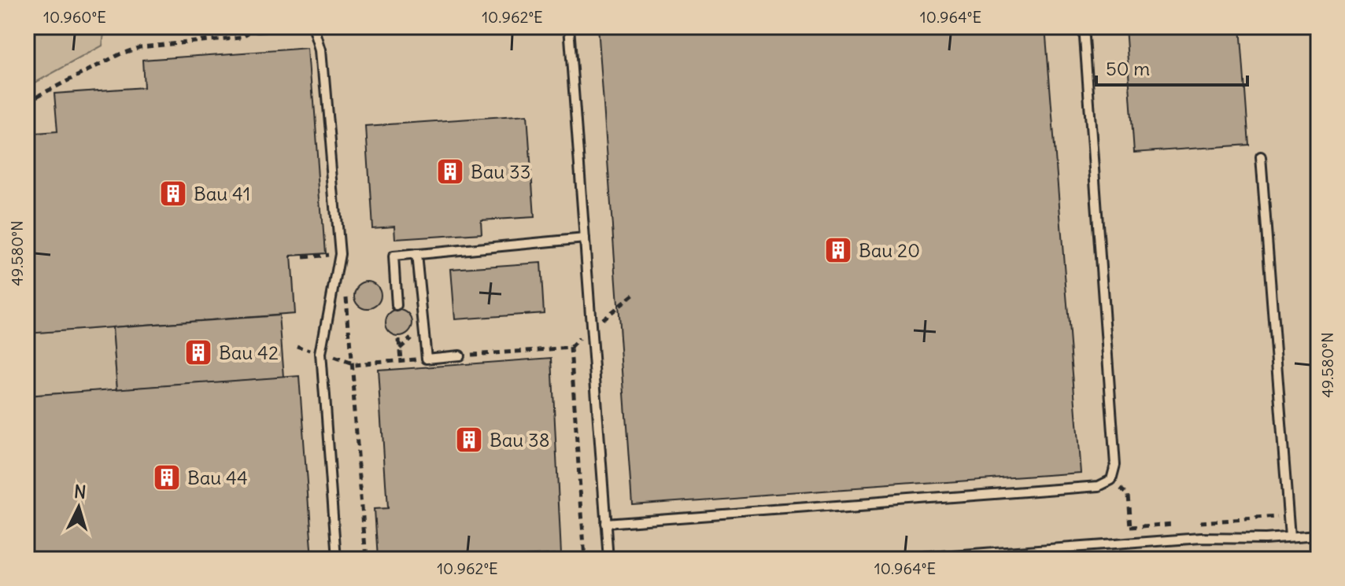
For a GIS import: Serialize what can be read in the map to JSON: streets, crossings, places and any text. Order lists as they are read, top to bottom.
{
  "places": {
    "building": [
      "Bau 33",
      "Bau 41",
      "Bau 20",
      "Bau 42",
      "Bau 38",
      "Bau 44"
    ]
  },
  "scale_bar": "50 m",
  "north": "top",
  "coordinates": [
    "10.960°E",
    "10.962°E",
    "10.964°E",
    "49.580°N"
  ]
}
